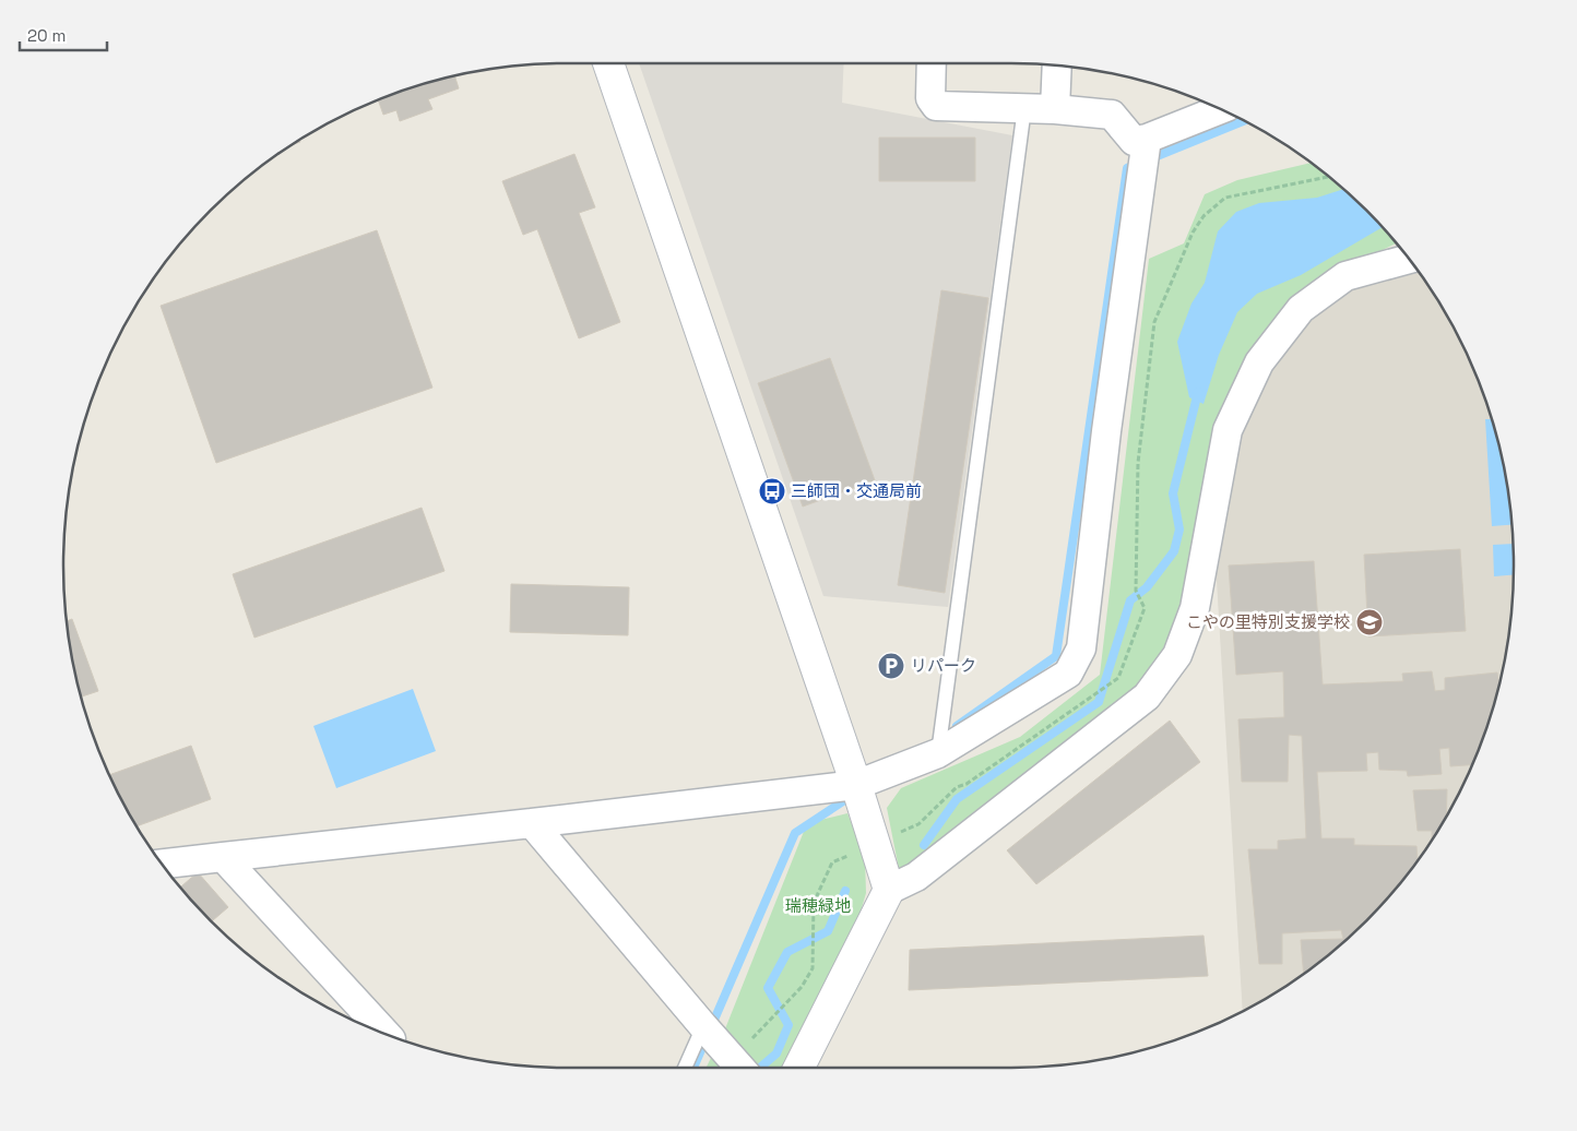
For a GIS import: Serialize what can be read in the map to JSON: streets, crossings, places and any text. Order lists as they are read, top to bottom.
{
  "parks": ["瑞穂緑地"],
  "places": {
    "bus stop": ["三師団・交通局前"],
    "school or university": ["こやの里特別支援学校"],
    "parking": ["リパーク"]
  },
  "scale_bar": "20 m"
}
